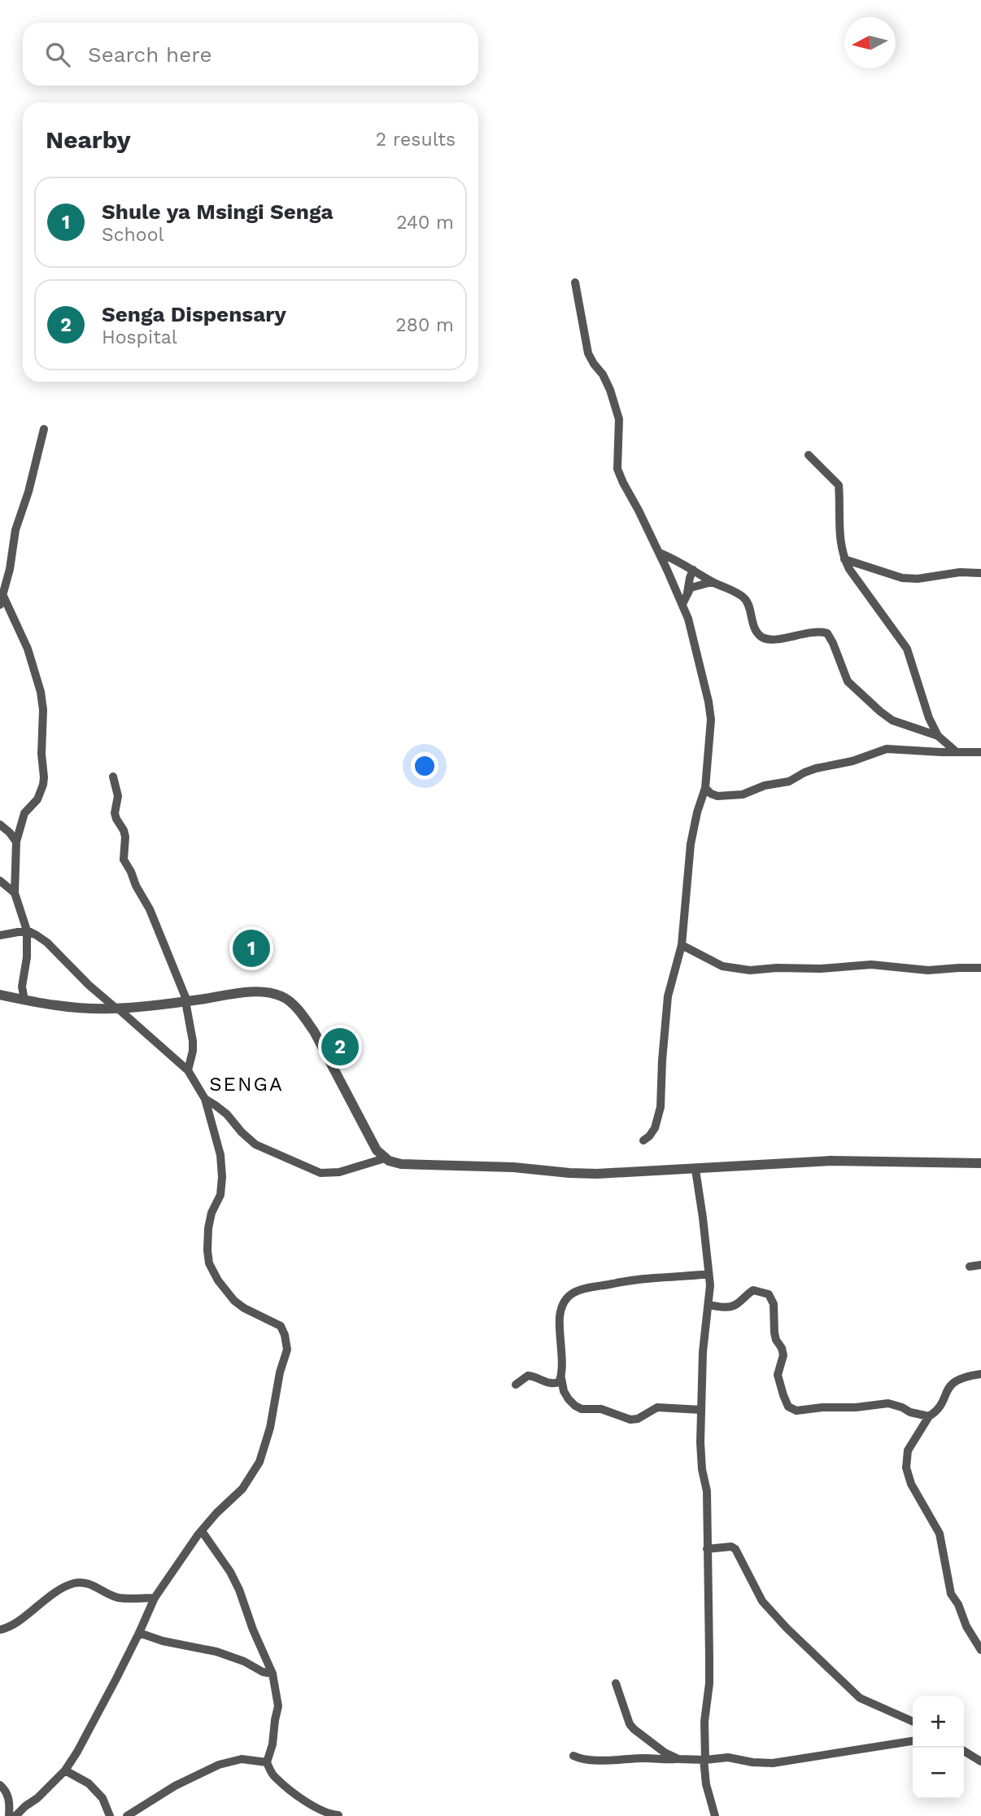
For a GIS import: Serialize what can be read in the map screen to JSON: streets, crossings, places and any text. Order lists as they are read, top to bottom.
{
  "districts": ["SENGA"],
  "north": "left",
  "page": {
    "search": "Search here",
    "heading": ["Nearby", "2 results"],
    "list": [
      {
        "mark": "1",
        "name": "Shule ya Msingi Senga",
        "note": "School",
        "value": "240 m"
      },
      {
        "mark": "2",
        "name": "Senga Dispensary",
        "note": "Hospital",
        "value": "280 m"
      }
    ],
    "pins": ["1", "2"],
    "map_buttons": ["+", "−"]
  }
}
